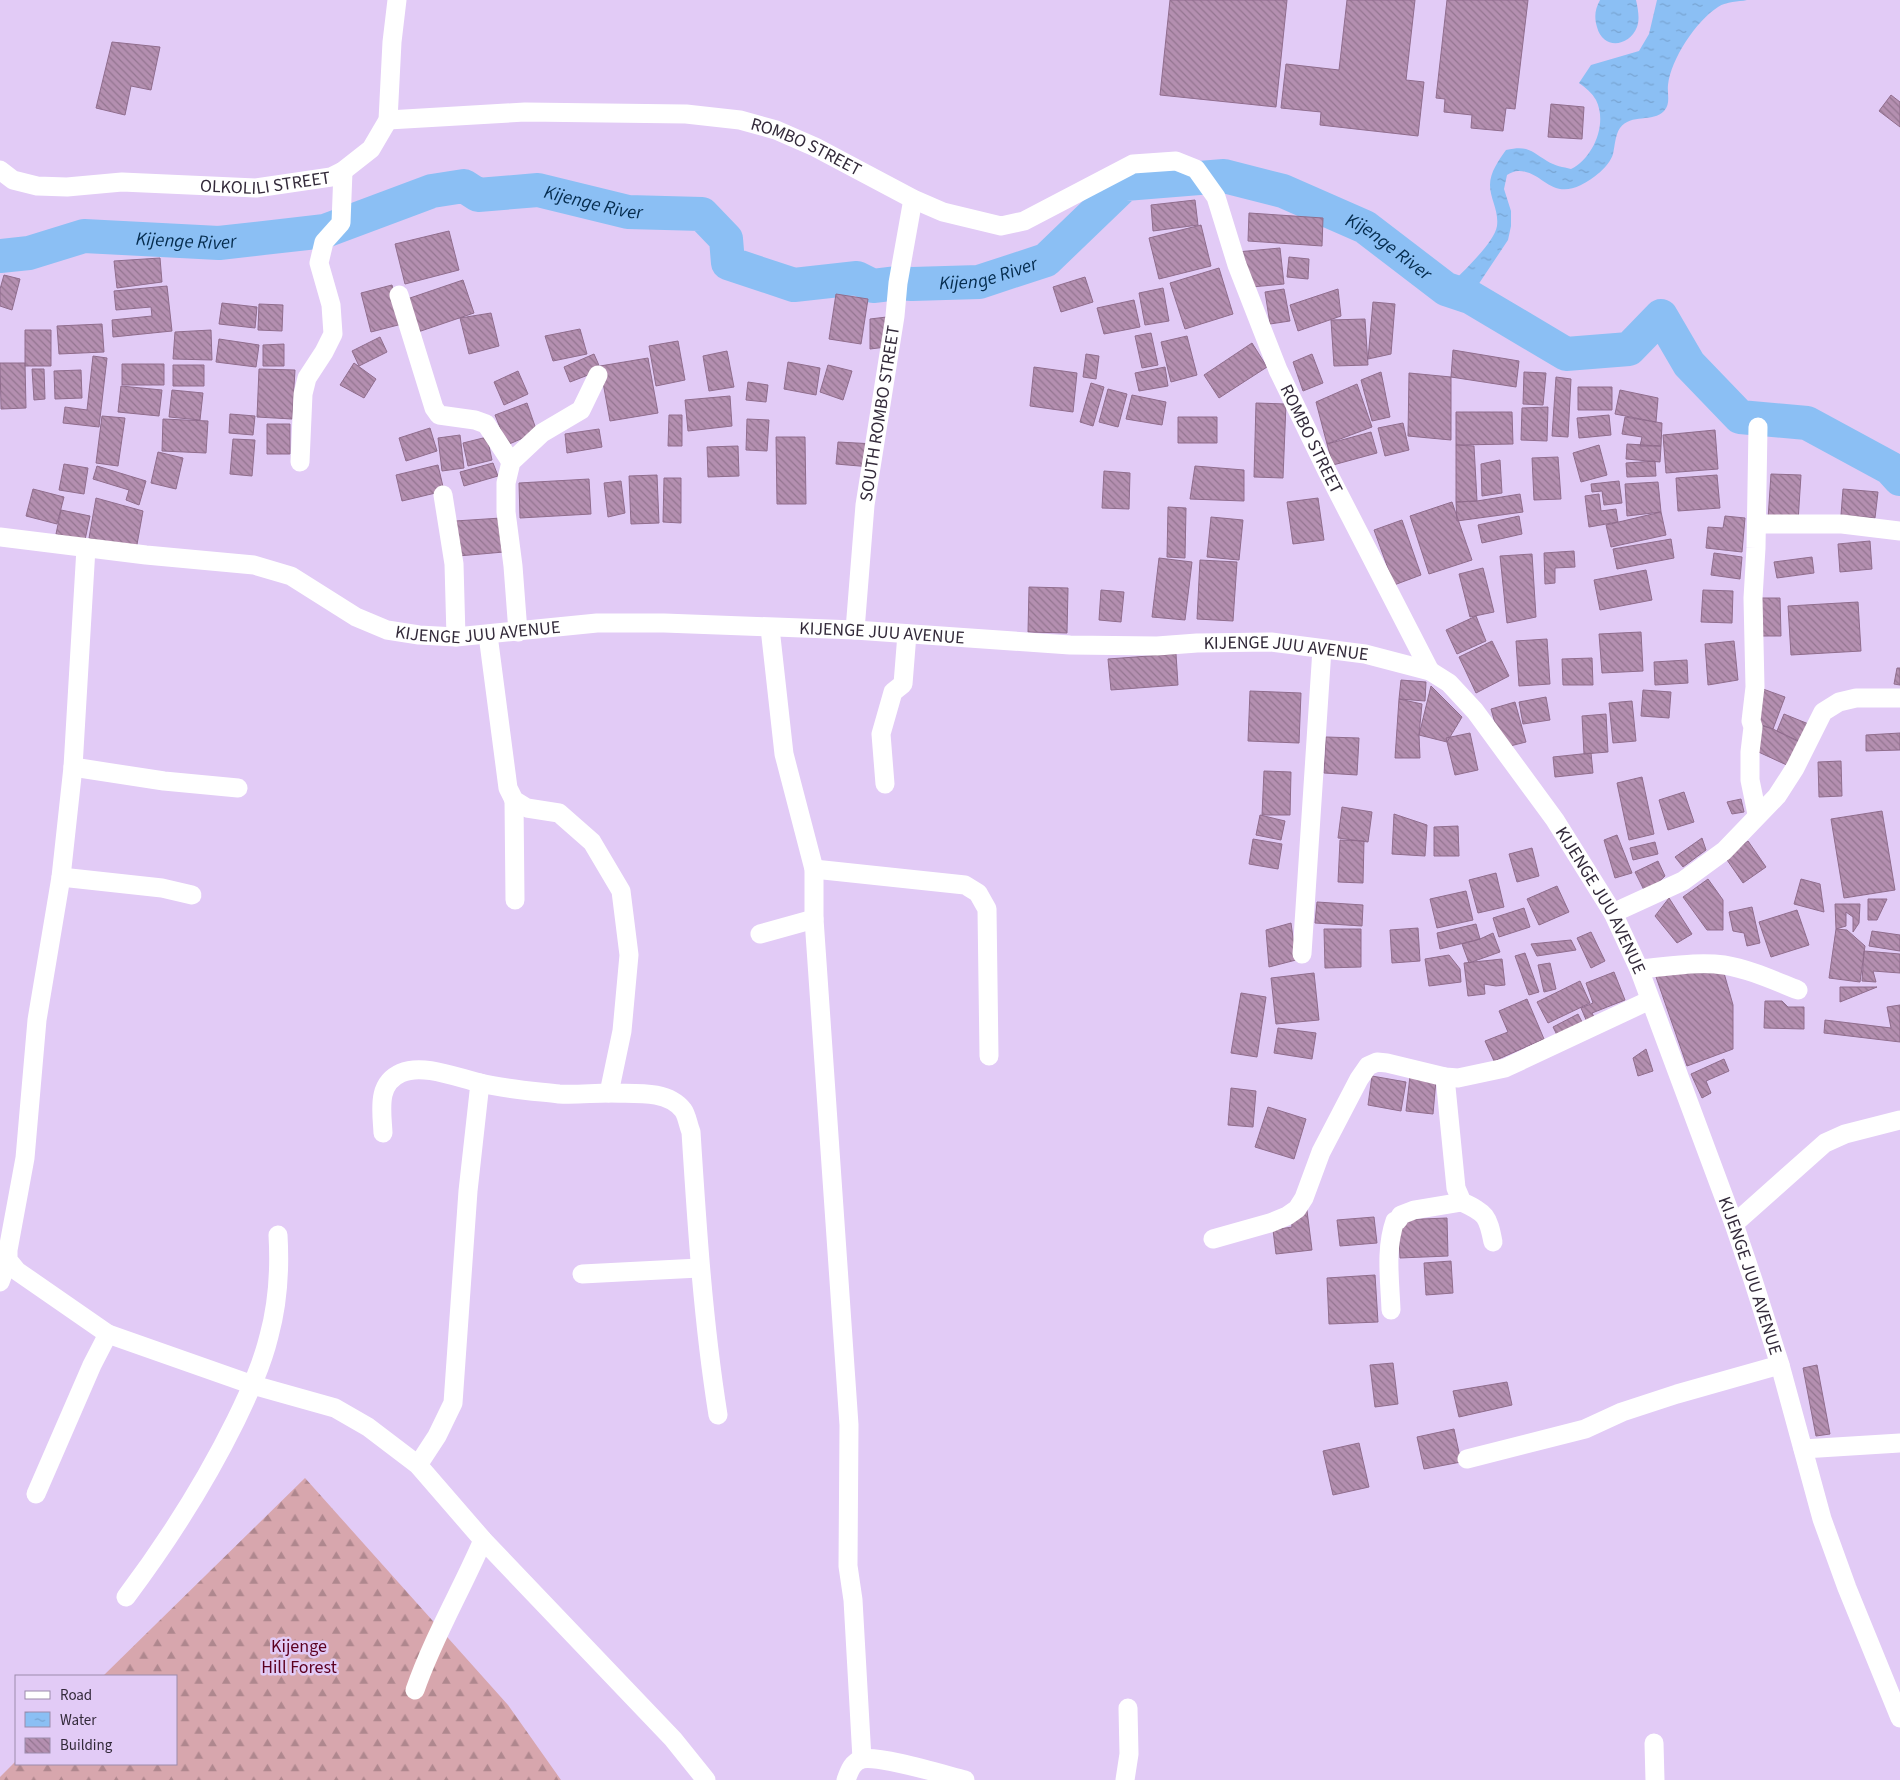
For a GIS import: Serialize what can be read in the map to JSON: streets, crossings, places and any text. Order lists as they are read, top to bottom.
{
  "streets": {
    "street": [
      "ROMBO STREET",
      "OLKOLILI STREET",
      "SOUTH ROMBO STREET",
      "KIJENGE JUU AVENUE"
    ]
  },
  "crossings": [
    ["ROMBO STREET", "OLKOLILI STREET"],
    ["ROMBO STREET", "SOUTH ROMBO STREET"],
    ["ROMBO STREET", "KIJENGE JUU AVENUE"],
    ["SOUTH ROMBO STREET", "KIJENGE JUU AVENUE"]
  ],
  "water": ["Kijenge River"],
  "parks": ["Kijenge Hill Forest"],
  "legend": ["Road", "Water", "Building"]
}
